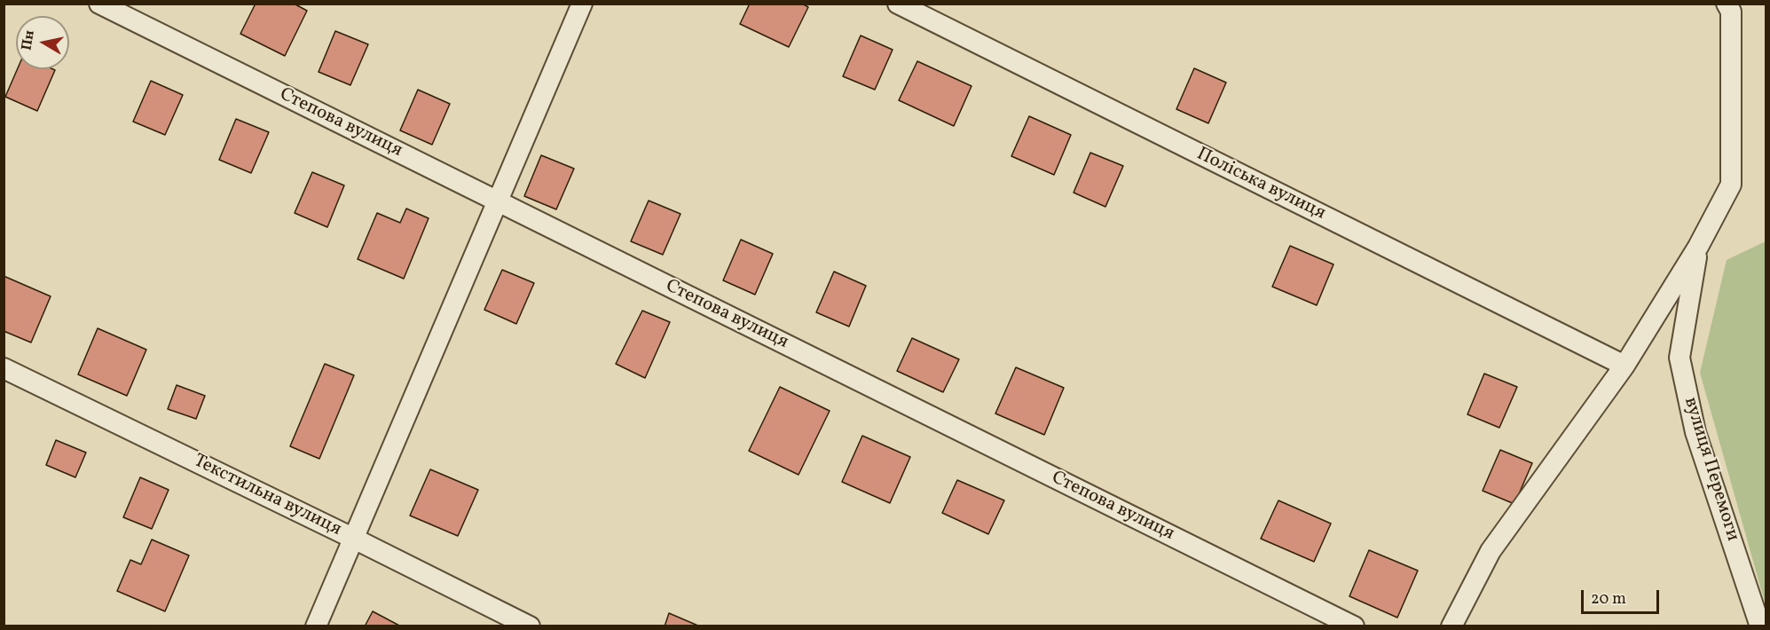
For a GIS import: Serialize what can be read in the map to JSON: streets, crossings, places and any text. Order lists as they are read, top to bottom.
{
  "streets": {
    "street": [
      "Степова вулиця",
      "Поліська вулиця",
      "вулиця Перемоги",
      "Текстильна вулиця"
    ]
  },
  "crossings": [
    ["Поліська вулиця", "вулиця Перемоги"]
  ],
  "scale_bar": "20 m",
  "north": "left"
}
